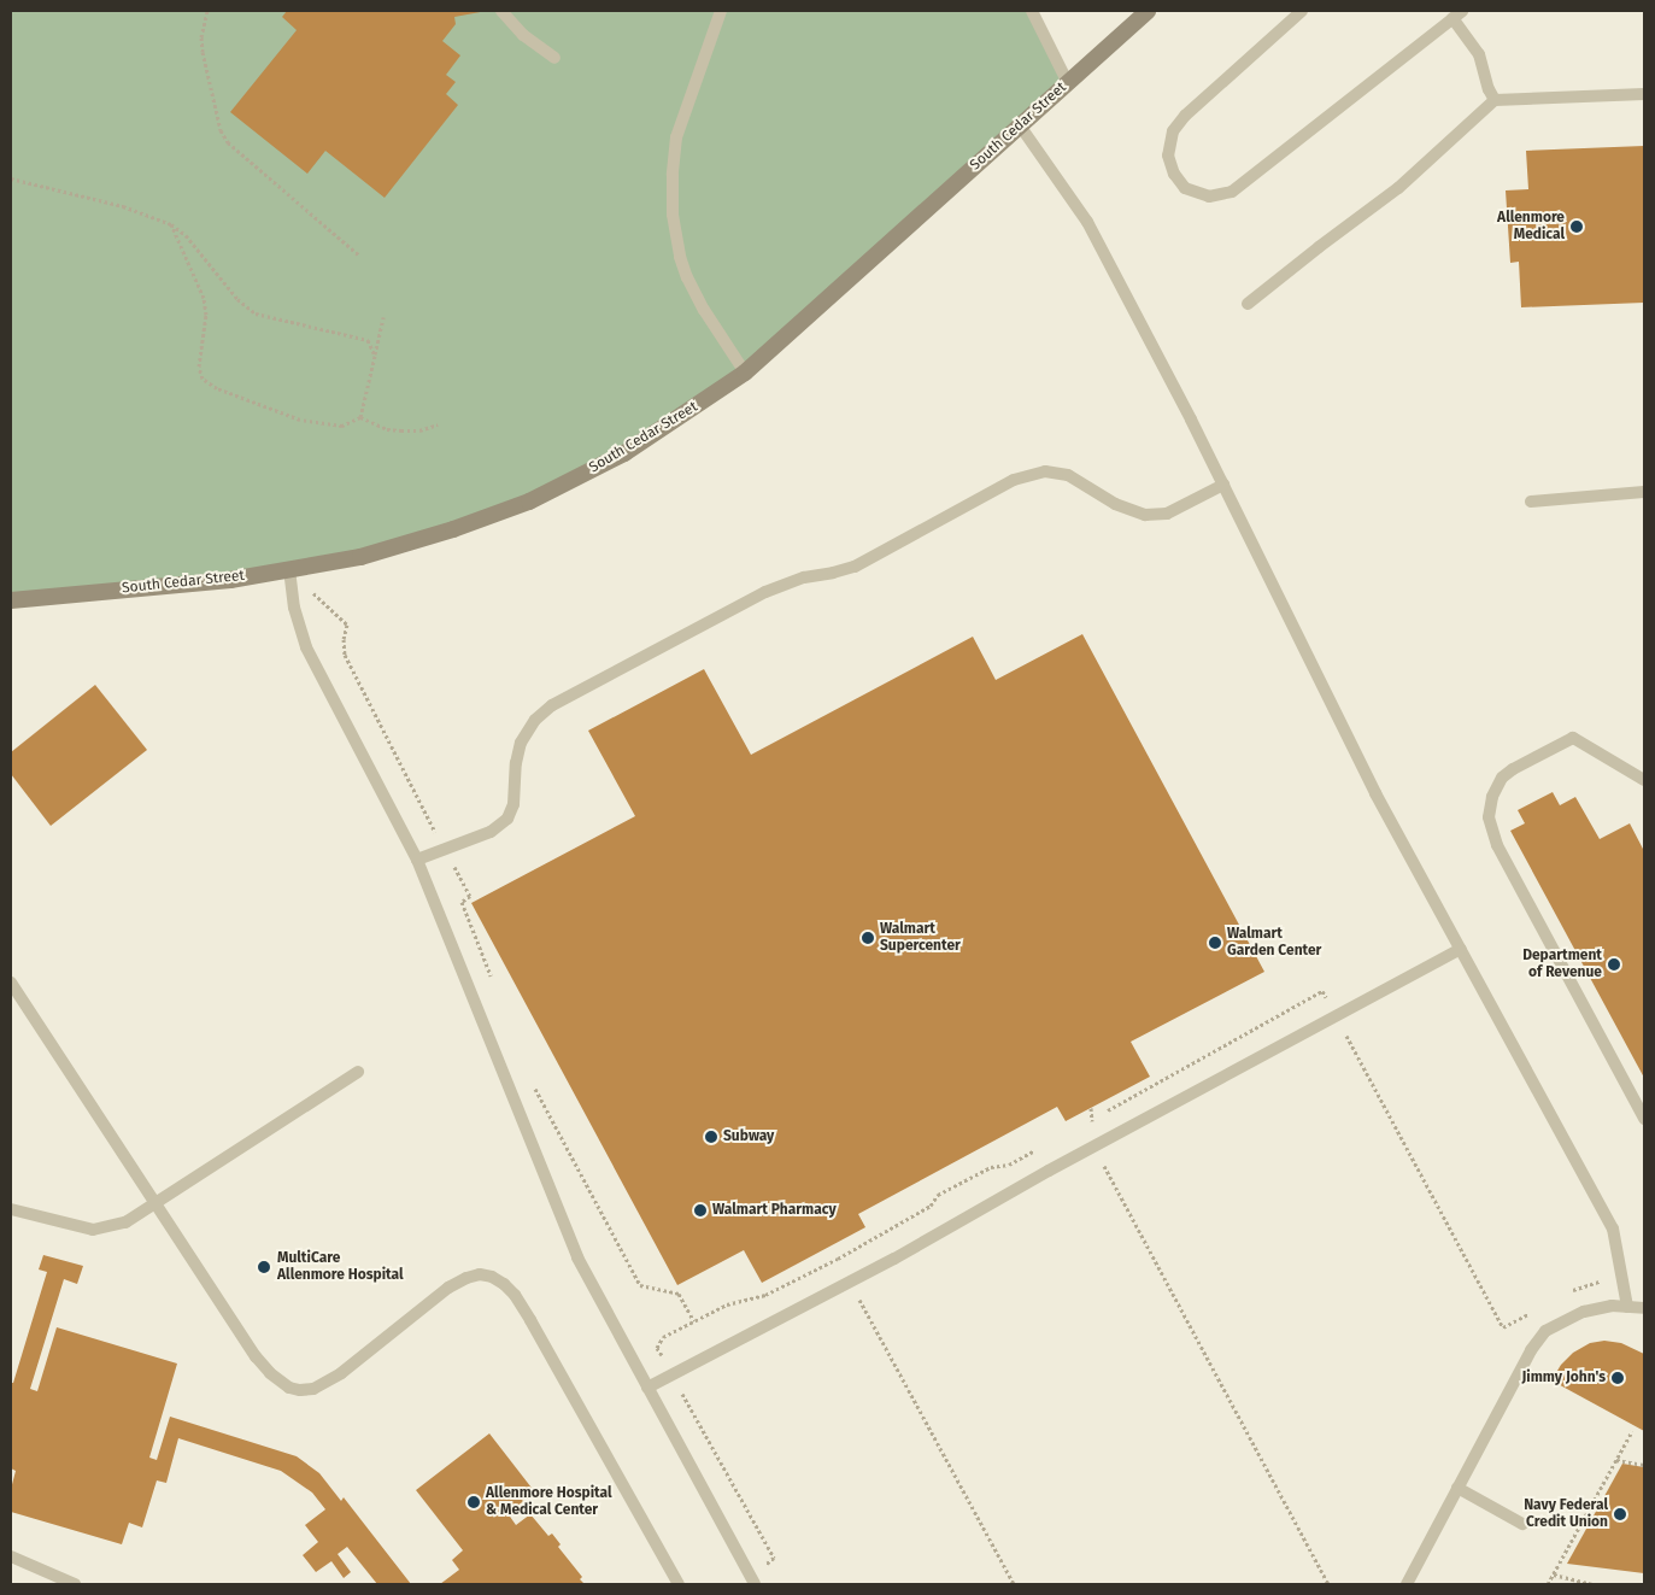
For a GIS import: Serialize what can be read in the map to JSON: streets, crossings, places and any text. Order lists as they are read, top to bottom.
{
  "streets": {
    "main road": ["South Cedar Street"]
  },
  "places": [
    "Allenmore Medical",
    "Walmart Supercenter",
    "Walmart Garden Center",
    "Department of Revenue",
    "Subway",
    "Walmart Pharmacy",
    "MultiCare Allenmore Hospital",
    "Jimmy John's",
    "Allenmore Hospital & Medical Center",
    "Navy Federal Credit Union"
  ]
}
